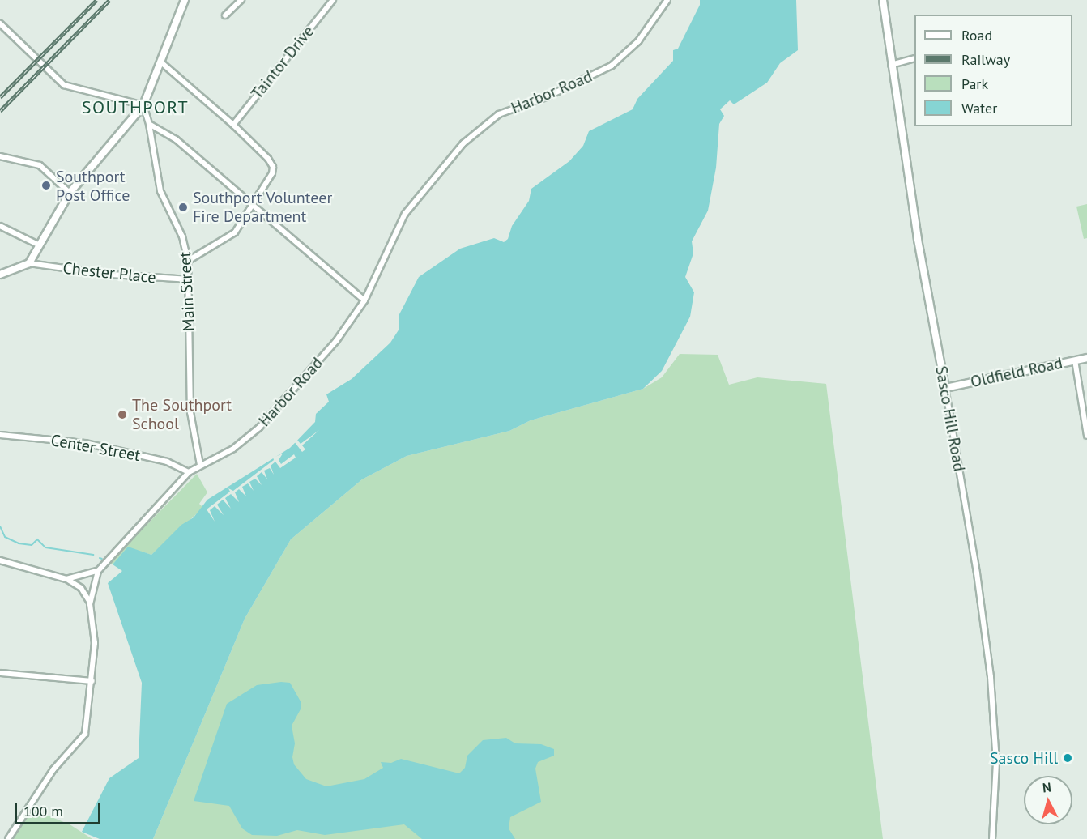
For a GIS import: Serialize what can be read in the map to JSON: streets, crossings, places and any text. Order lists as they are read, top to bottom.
{
  "streets": {
    "street": [
      "Taintor Drive",
      "Harbor Road",
      "Chester Place",
      "Main Street",
      "Oldfield Road",
      "Sasco Hill Road",
      "Center Street"
    ]
  },
  "crossings": [
    ["Harbor Road", "Main Street"],
    ["Harbor Road", "Center Street"],
    ["Chester Place", "Main Street"],
    ["Oldfield Road", "Sasco Hill Road"]
  ],
  "districts": ["SOUTHPORT"],
  "places": [
    "Southport Post Office",
    "Southport Volunteer Fire Department",
    "The Southport School",
    "Sasco Hill"
  ],
  "legend": [
    "Road",
    "Railway",
    "Park",
    "Water"
  ],
  "scale_bar": "100 m",
  "north": "top"
}
